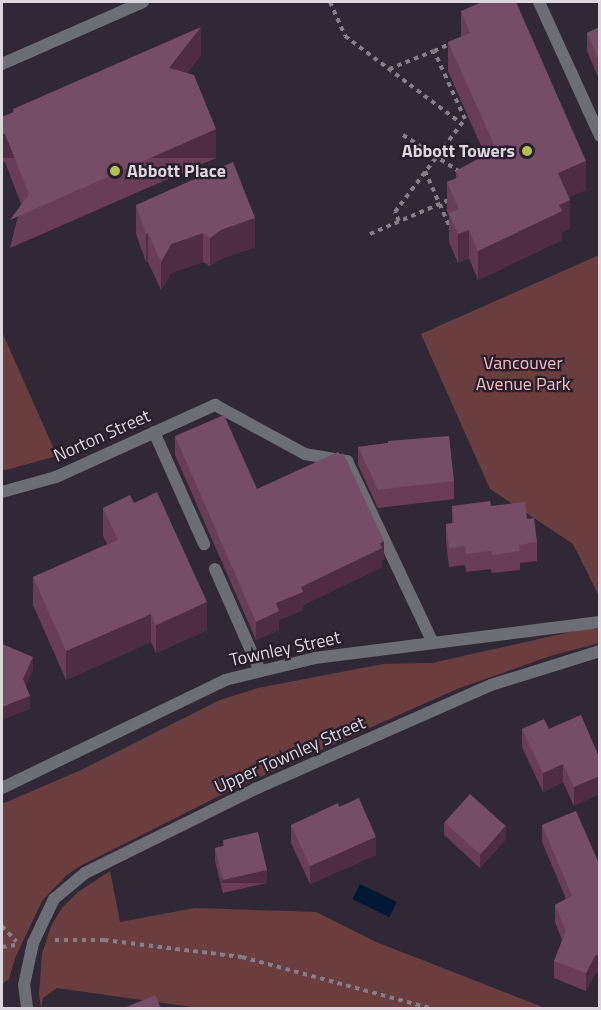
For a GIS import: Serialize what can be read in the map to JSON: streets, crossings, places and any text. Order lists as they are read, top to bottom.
{
  "streets": {
    "street": ["Norton Street", "Townley Street", "Upper Townley Street"]
  },
  "crossings": [
    ["Norton Street", "Townley Street"]
  ],
  "parks": ["Vancouver Avenue Park"],
  "places": ["Abbott Towers", "Abbott Place"]
}
